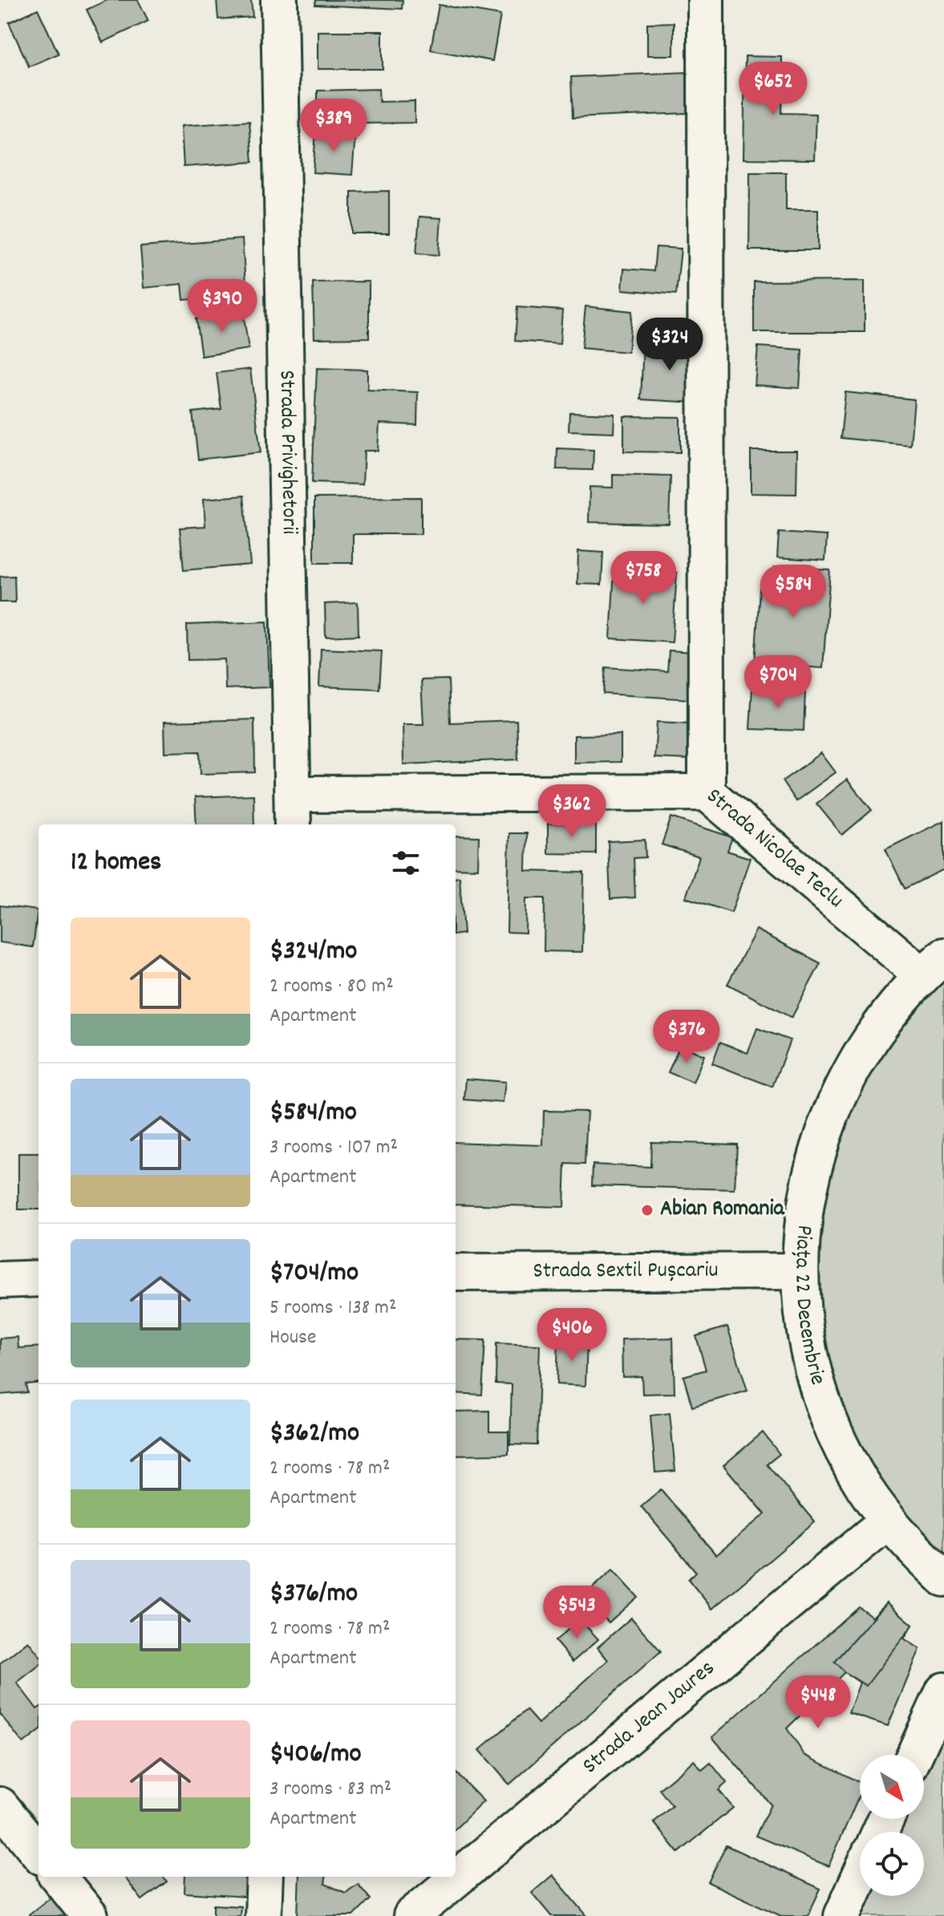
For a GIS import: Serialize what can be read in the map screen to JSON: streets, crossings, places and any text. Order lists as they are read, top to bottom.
{
  "streets": {
    "street": [
      "Strada Privighetorii",
      "Strada Nicolae Teclu",
      "Strada Sextil Pușcariu",
      "Piața 22 Decembrie",
      "Strada Jean Jaures"
    ]
  },
  "crossings": [
    ["Strada Privighetorii", "Strada Nicolae Teclu"],
    ["Strada Nicolae Teclu", "Piața 22 Decembrie"],
    ["Strada Sextil Pușcariu", "Piața 22 Decembrie"],
    ["Piața 22 Decembrie", "Strada Jean Jaures"]
  ],
  "places": ["Abian Romania"],
  "north": "bottom right",
  "page": {
    "price": [
      "$652",
      "$389",
      "$390",
      "$324",
      "$758",
      "$584",
      "$704",
      "$362",
      "$376",
      "$406",
      "$543",
      "$448"
    ],
    "heading": "12 homes",
    "list": [
      {
        "name": "$324/mo",
        "note": "2 rooms · 80 m² · Apartment"
      },
      {
        "name": "$584/mo",
        "note": "3 rooms · 107 m² · Apartment"
      },
      {
        "name": "$704/mo",
        "note": "5 rooms · 138 m² · House"
      },
      {
        "name": "$362/mo",
        "note": "2 rooms · 78 m² · Apartment"
      },
      {
        "name": "$376/mo",
        "note": "2 rooms · 78 m² · Apartment"
      },
      {
        "name": "$406/mo",
        "note": "3 rooms · 83 m² · Apartment"
      }
    ]
  }
}
